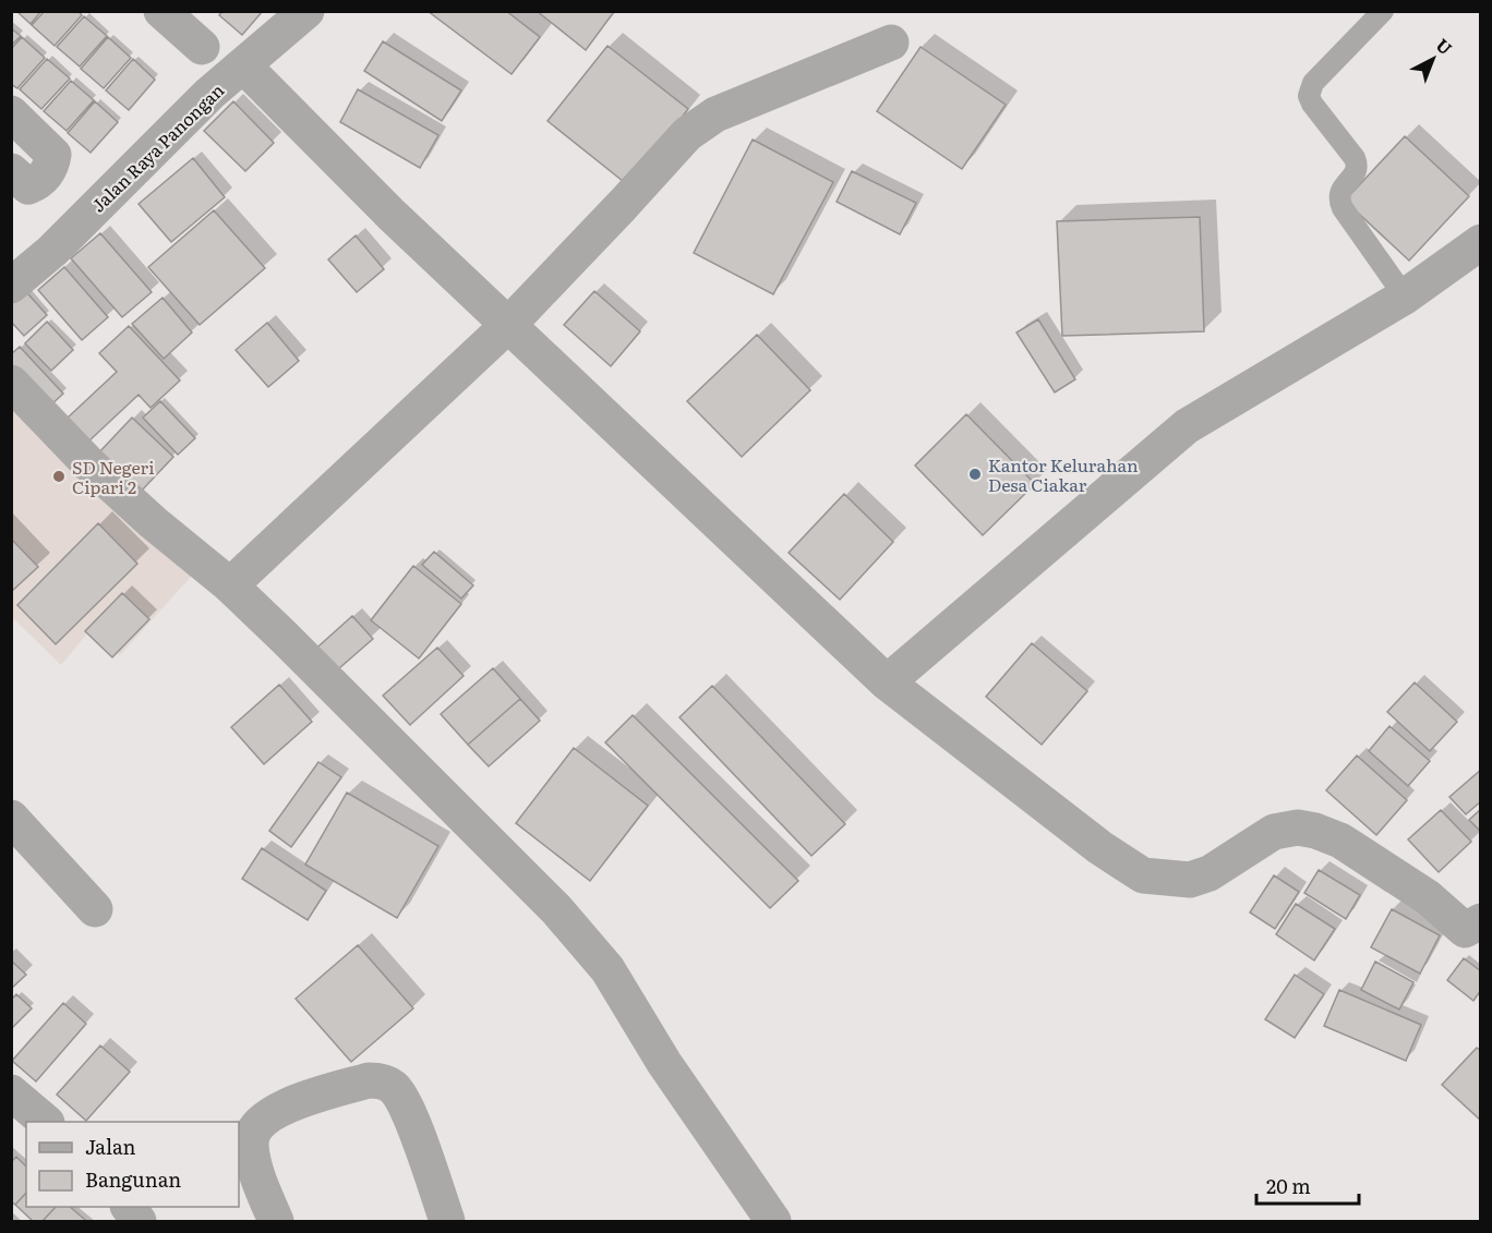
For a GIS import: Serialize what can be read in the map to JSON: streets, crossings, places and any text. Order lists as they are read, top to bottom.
{
  "streets": {
    "street": ["Jalan Raya Panongan"]
  },
  "places": ["Kantor Kelurahan Desa Ciakar", "SD Negeri Cipari 2"],
  "legend": ["Jalan", "Bangunan"],
  "scale_bar": "20 m",
  "north": "top right"
}
